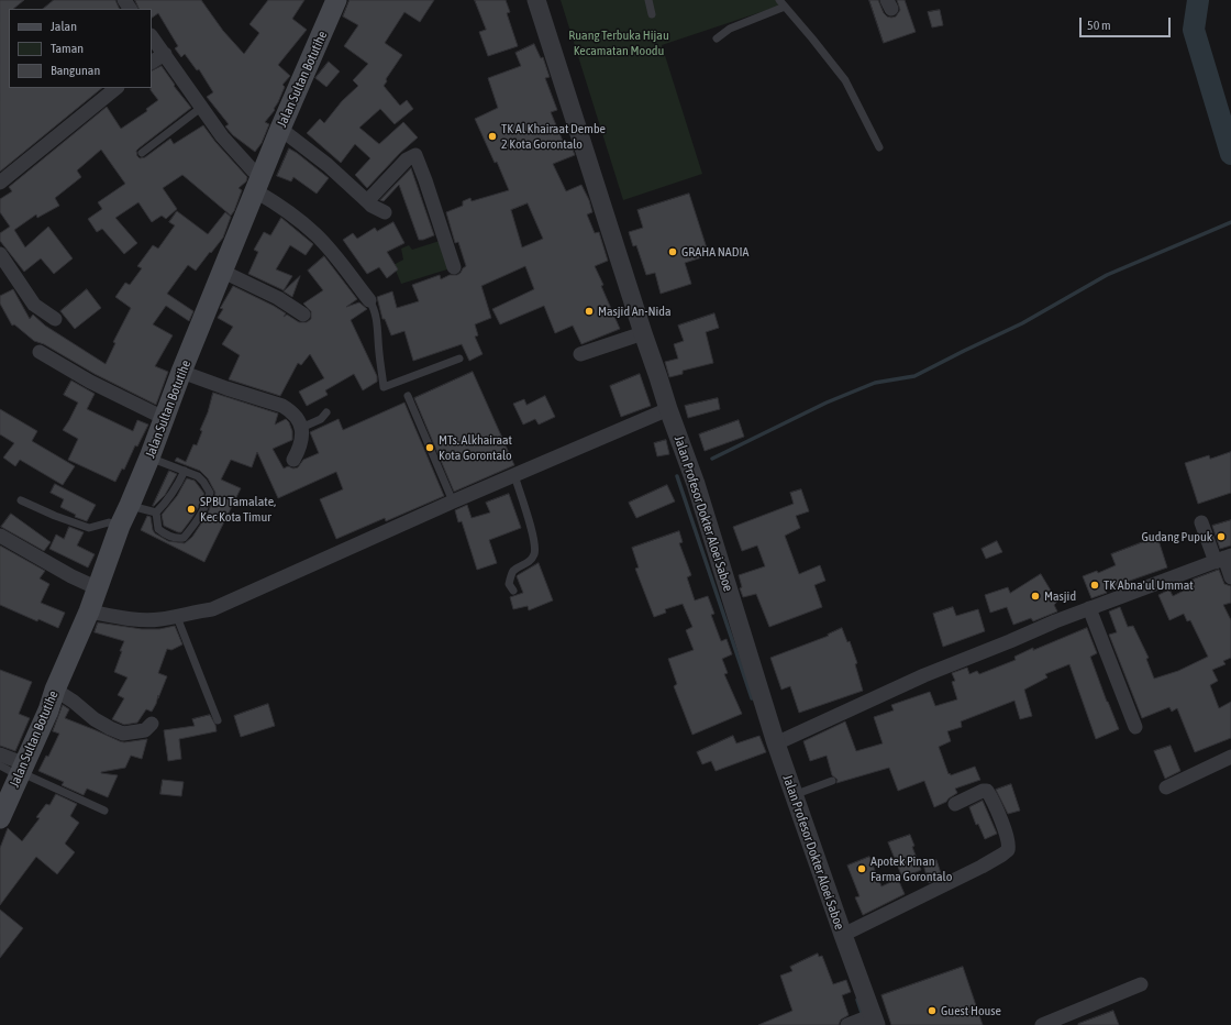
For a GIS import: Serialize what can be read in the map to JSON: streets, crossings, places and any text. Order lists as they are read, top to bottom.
{
  "streets": {
    "main road": ["Jalan Sultan Botutihe"],
    "street": ["Jalan Profesor Dokter Aloei Saboe"]
  },
  "parks": ["Ruang Terbuka Hijau Kecamatan Moodu"],
  "places": [
    "TK Al Khairaat Dembe 2 Kota Gorontalo",
    "GRAHA NADIA",
    "Masjid An-Nida",
    "MTs. Alkhairaat Kota Gorontalo",
    "SPBU Tamalate, Kec Kota Timur",
    "Gudang Pupuk",
    "TK Abna'ul Ummat",
    "Masjid",
    "Apotek Pinan Farma Gorontalo",
    "Guest House"
  ],
  "legend": ["Jalan", "Taman", "Bangunan"],
  "scale_bar": "50 m"
}
